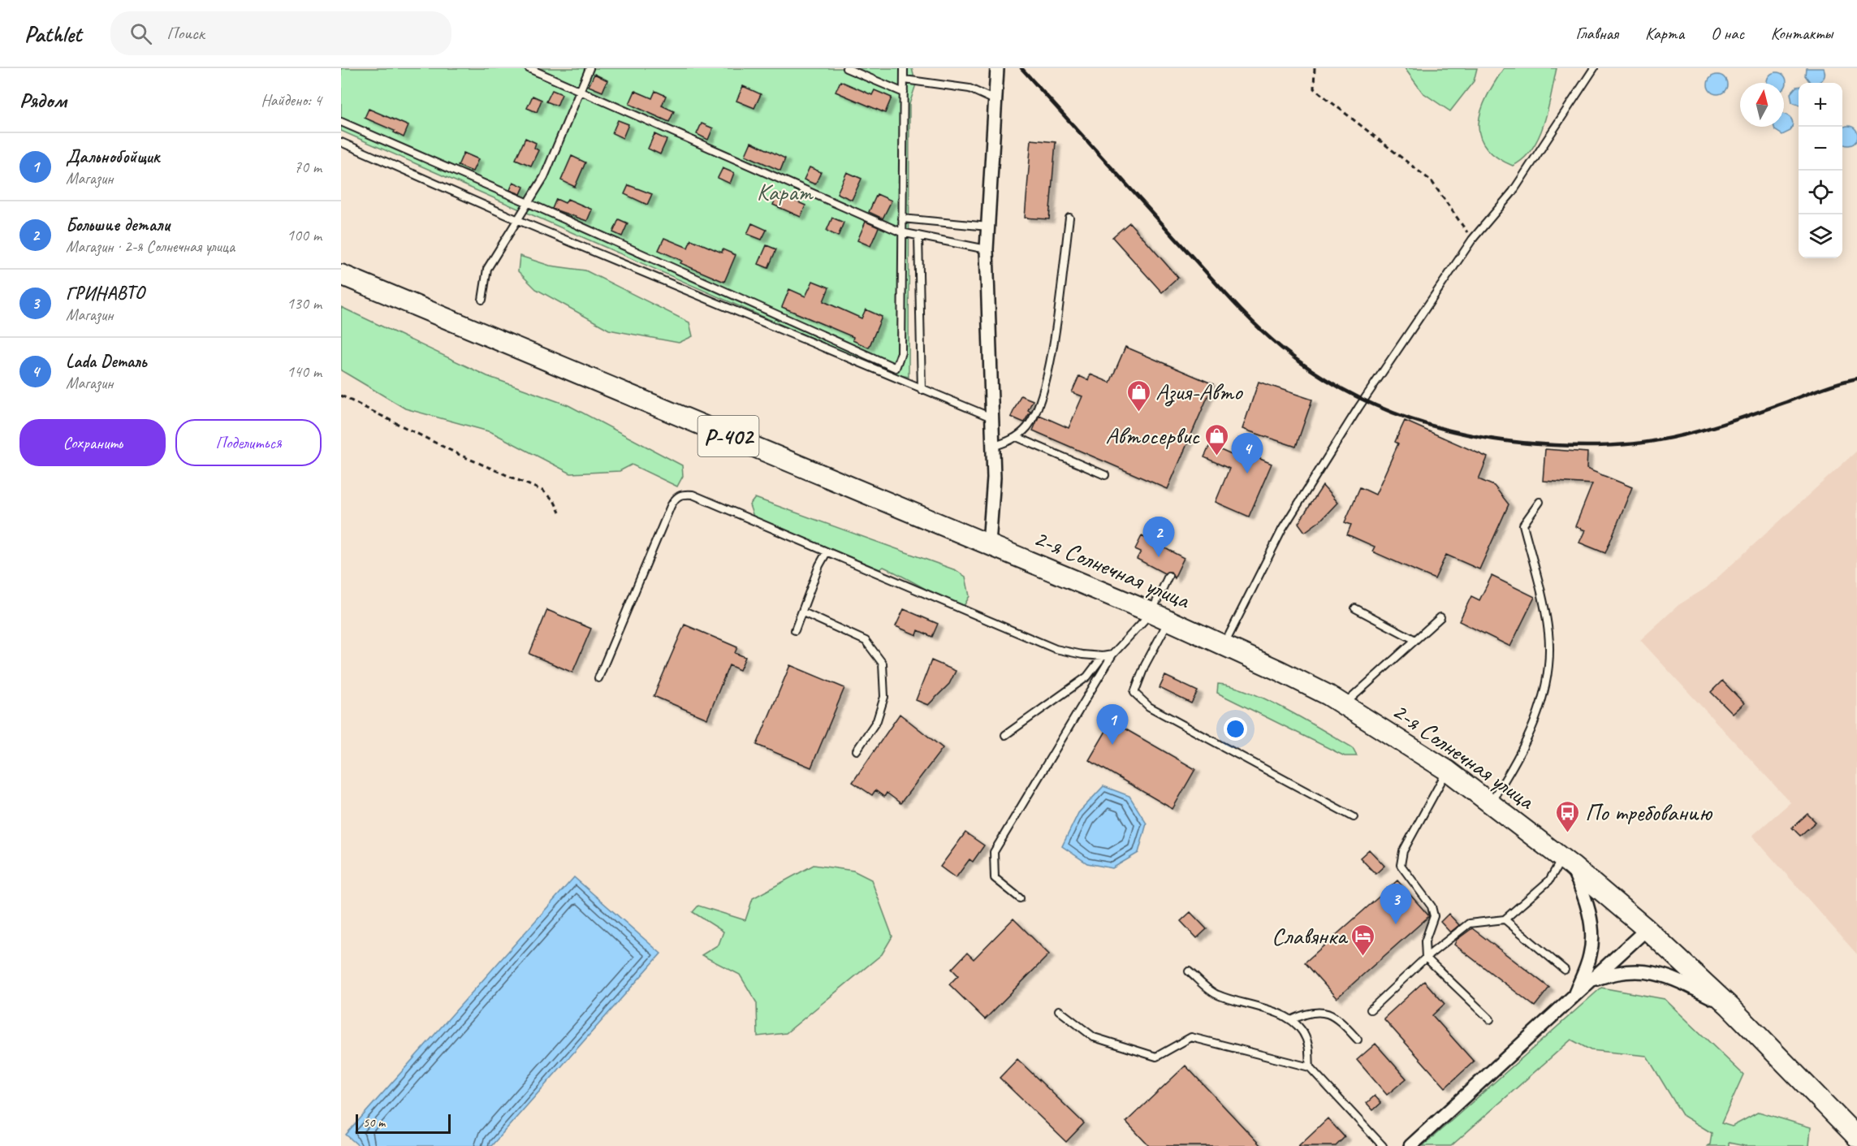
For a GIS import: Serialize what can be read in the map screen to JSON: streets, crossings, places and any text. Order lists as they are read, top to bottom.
{
  "streets": {
    "main road": ["Р-402", "2-я Солнечная улица"]
  },
  "crossings": [
    ["Р-402", "2-я Солнечная улица"]
  ],
  "parks": ["Карат"],
  "places": {
    "shop": ["Азия-Авто", "Автосервис"],
    "bus stop": ["По требованию"],
    "hotel": ["Славянка"]
  },
  "scale_bar": "50 m",
  "north": "top",
  "page": {
    "header": "Pathlet",
    "search": "Поиск",
    "nav": [
      "Главная",
      "Карта",
      "О нас",
      "Контакты"
    ],
    "heading": ["Рядом", "Найдено: 4"],
    "map_buttons": ["+", "−"],
    "list": [
      {
        "mark": "1",
        "name": "Дальнобойщик",
        "note": "Магазин",
        "value": "70 m"
      },
      {
        "mark": "2",
        "name": "Большие детали",
        "note": "Магазин · 2-я Солнечная улица",
        "value": "100 m"
      },
      {
        "mark": "3",
        "name": "ГРИНАВТО",
        "note": "Магазин",
        "value": "130 m"
      },
      {
        "mark": "4",
        "name": "Lada Dеталь",
        "note": "Магазин",
        "value": "140 m"
      }
    ],
    "buttons": ["Сохранить", "Поделиться"],
    "pins": [
      "4",
      "2",
      "1",
      "3"
    ],
    "scale": "50 m"
  }
}
